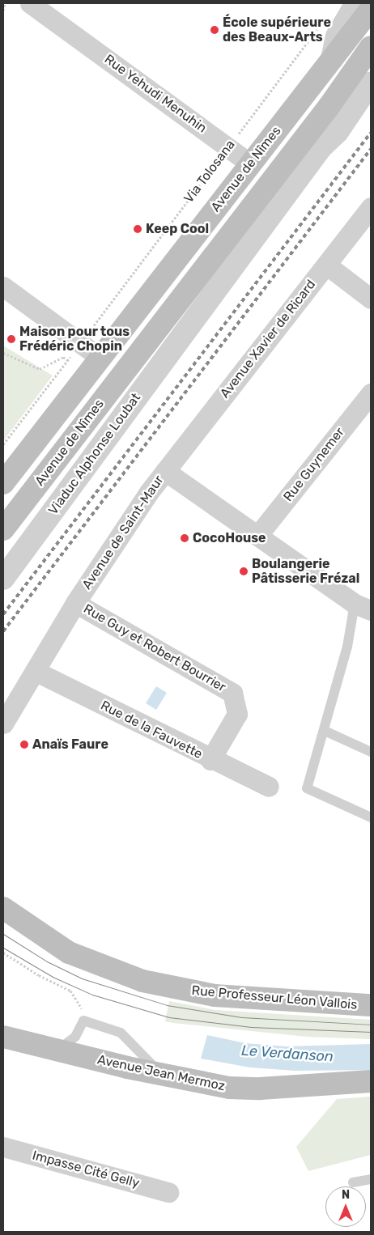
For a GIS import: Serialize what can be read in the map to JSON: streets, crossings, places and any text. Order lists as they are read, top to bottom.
{
  "streets": {
    "main road": ["Avenue de Nîmes", "Rue Professeur Léon Vallois", "Avenue Jean Mermoz"],
    "street": [
      "Rue Yehudi Menuhin",
      "Avenue Xavier de Ricard",
      "Viaduc Alphonse Loubat",
      "Rue Guynemer",
      "Avenue de Saint-Maur",
      "Rue Guy et Robert Bourrier",
      "Rue de la Fauvette",
      "Impasse Cité Gelly"
    ],
    "path": ["Via Tolosana"]
  },
  "crossings": [
    ["Rue Yehudi Menuhin", "Avenue de Nîmes"],
    ["Rue Yehudi Menuhin", "Via Tolosana"],
    ["Avenue de Nîmes", "Viaduc Alphonse Loubat"],
    ["Avenue Xavier de Ricard", "Avenue de Saint-Maur"],
    ["Rue Guynemer", "Avenue de Saint-Maur"],
    ["Avenue de Saint-Maur", "Rue Guy et Robert Bourrier"],
    ["Avenue de Saint-Maur", "Rue de la Fauvette"],
    ["Rue Guy et Robert Bourrier", "Rue de la Fauvette"]
  ],
  "water": ["Le Verdanson"],
  "places": [
    "École supérieure des Beaux-Arts",
    "Keep Cool",
    "Maison pour tous Frédéric Chopin",
    "CocoHouse",
    "Boulangerie Pâtisserie Frézal",
    "Anaïs Faure"
  ],
  "north": "top"
}
